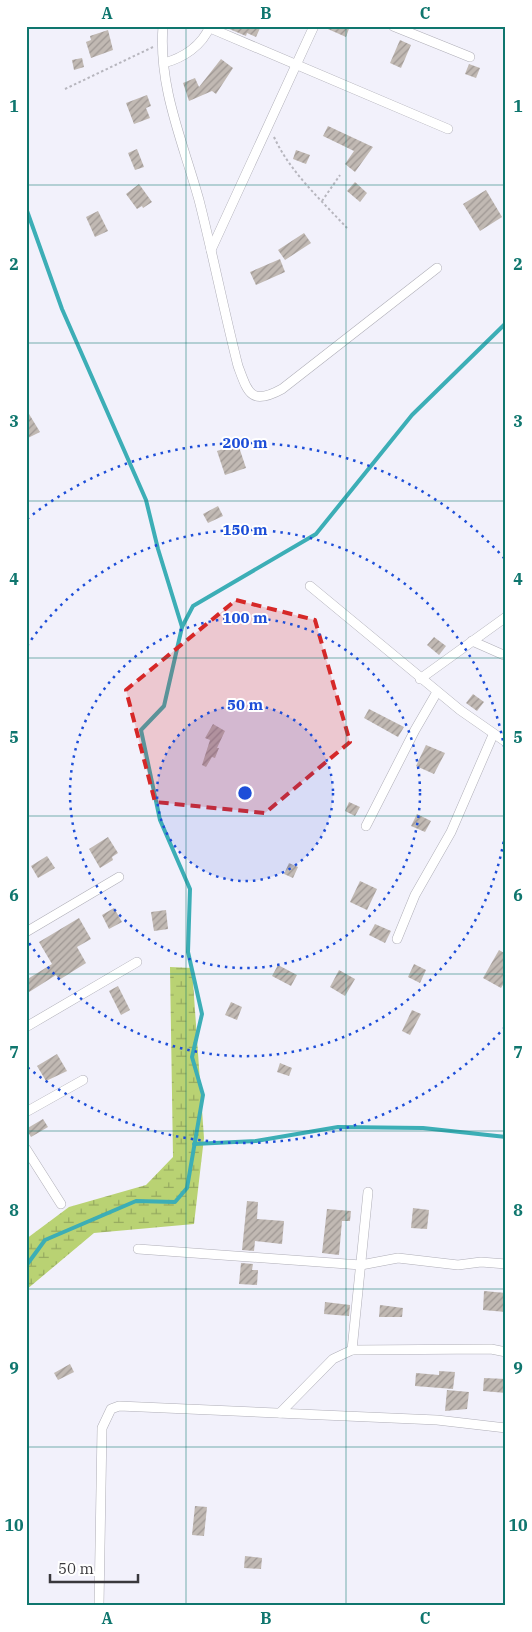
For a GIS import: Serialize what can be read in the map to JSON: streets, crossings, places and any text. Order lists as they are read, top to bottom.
{
  "scale_bar": "50 m",
  "grid": {
    "columns": ["A", "B", "C"],
    "rows": [
      "1",
      "2",
      "3",
      "4",
      "5",
      "6",
      "7",
      "8",
      "9",
      "10"
    ]
  },
  "rings": [
    "200 m",
    "150 m",
    "100 m",
    "50 m"
  ]
}
